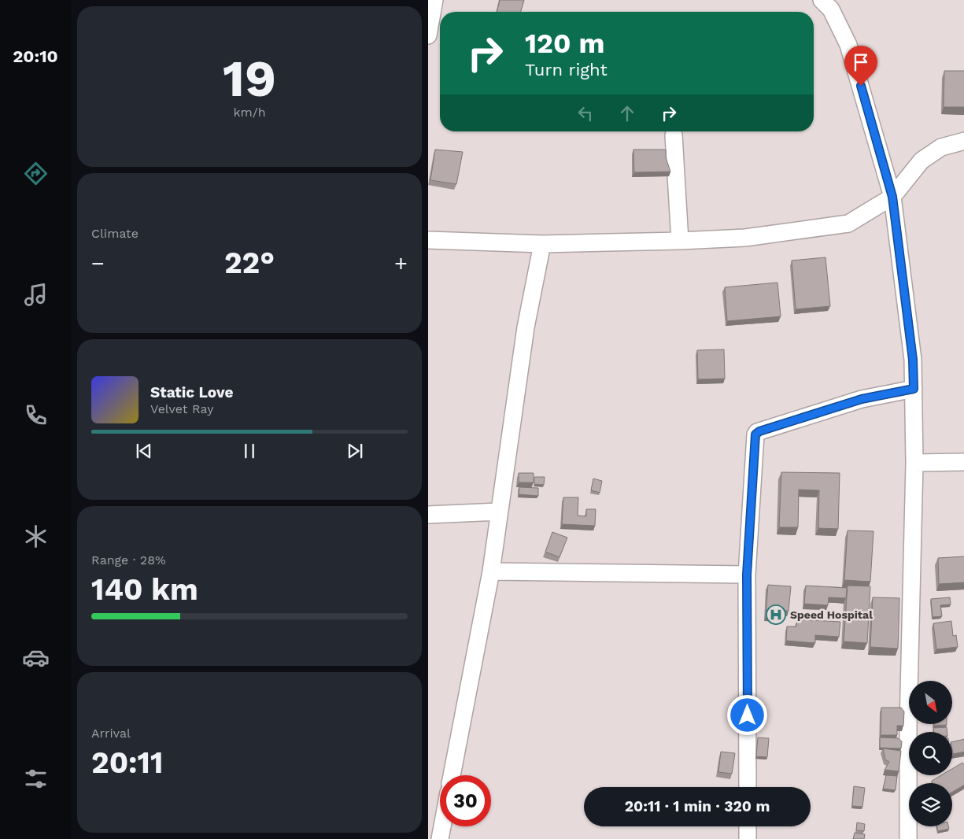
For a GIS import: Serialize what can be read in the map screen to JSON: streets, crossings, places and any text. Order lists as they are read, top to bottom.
{
  "places": {
    "hospital": ["Speed Hospital"]
  },
  "north": "bottom right",
  "page": {
    "tabs": "20:10",
    "tile": [
      ["19", "km/h"],
      "Climate",
      ["Range · 28%", "140 km"],
      ["Arrival", "20:11"]
    ],
    "turn": ["120 m", "Turn right"],
    "heat": ["−", "22°", "+"],
    "song": ["Static Love", "Velvet Ray"],
    "limit": "30",
    "trip": "20:11 · 1 min · 320 m"
  }
}
